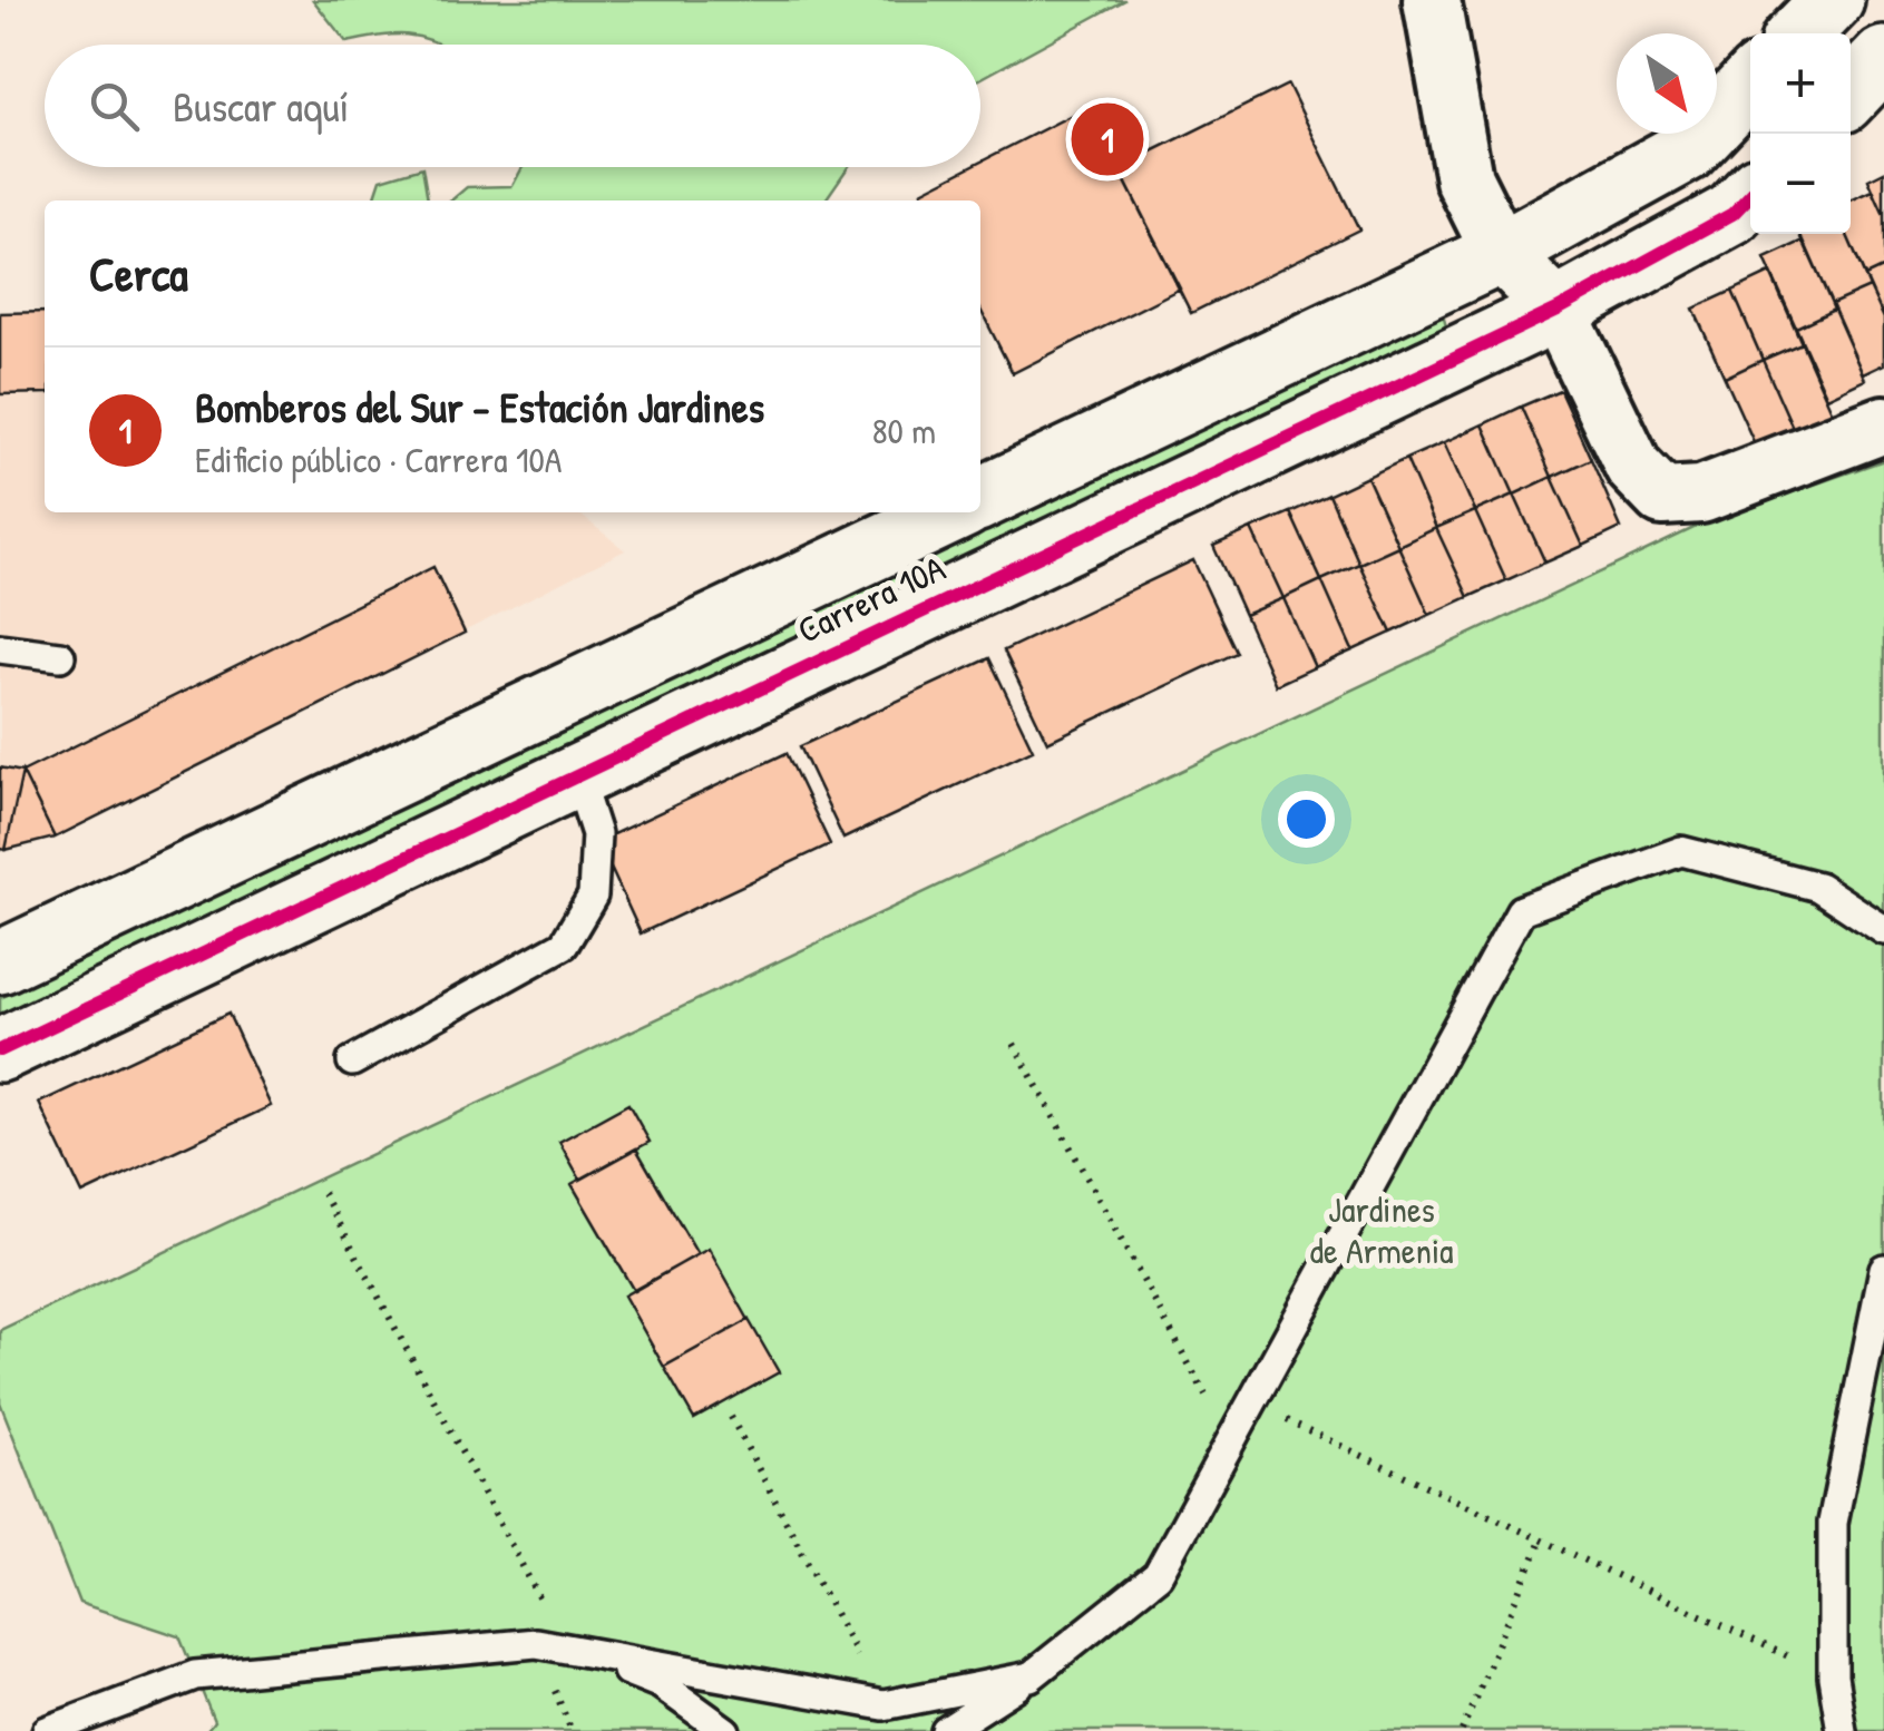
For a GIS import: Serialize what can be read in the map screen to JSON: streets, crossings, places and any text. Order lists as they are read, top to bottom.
{
  "streets": {
    "street": ["Carrera 10A"]
  },
  "parks": ["Jardines de Armenia"],
  "north": "bottom right",
  "page": {
    "map_buttons": ["+", "−"],
    "search": "Buscar aquí",
    "pins": "1",
    "heading": "Cerca",
    "list": [
      {
        "mark": "1",
        "name": "Bomberos del Sur - Estación Jardines",
        "note": "Edificio público · Carrera 10A",
        "value": "80 m"
      }
    ]
  }
}
